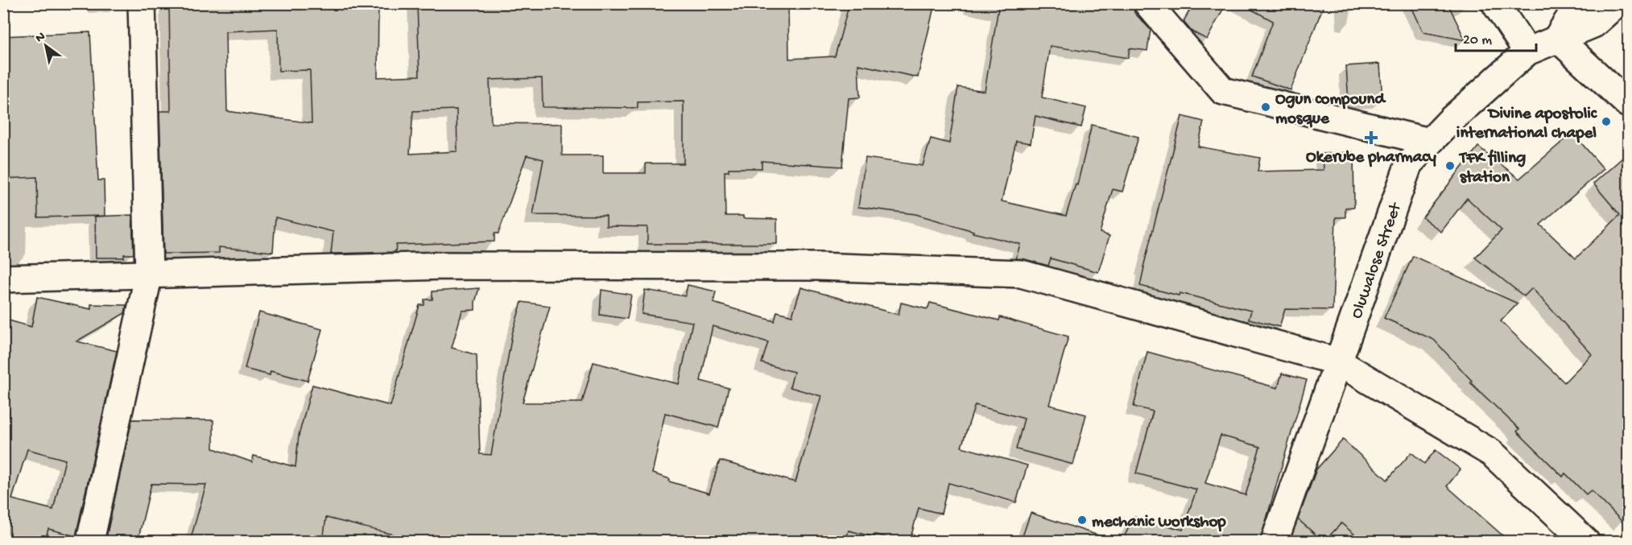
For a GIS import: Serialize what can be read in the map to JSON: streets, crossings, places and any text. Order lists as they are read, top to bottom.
{
  "streets": {
    "street": ["Oluwalose Street"]
  },
  "places": {
    "other": [
      "Ogun compound mosque",
      "Divine apostolic international chapel",
      "TFK filling station",
      "mechanic workshop"
    ],
    "health": ["Okerube pharmacy"]
  },
  "scale_bar": "20 m",
  "north": "top left"
}
